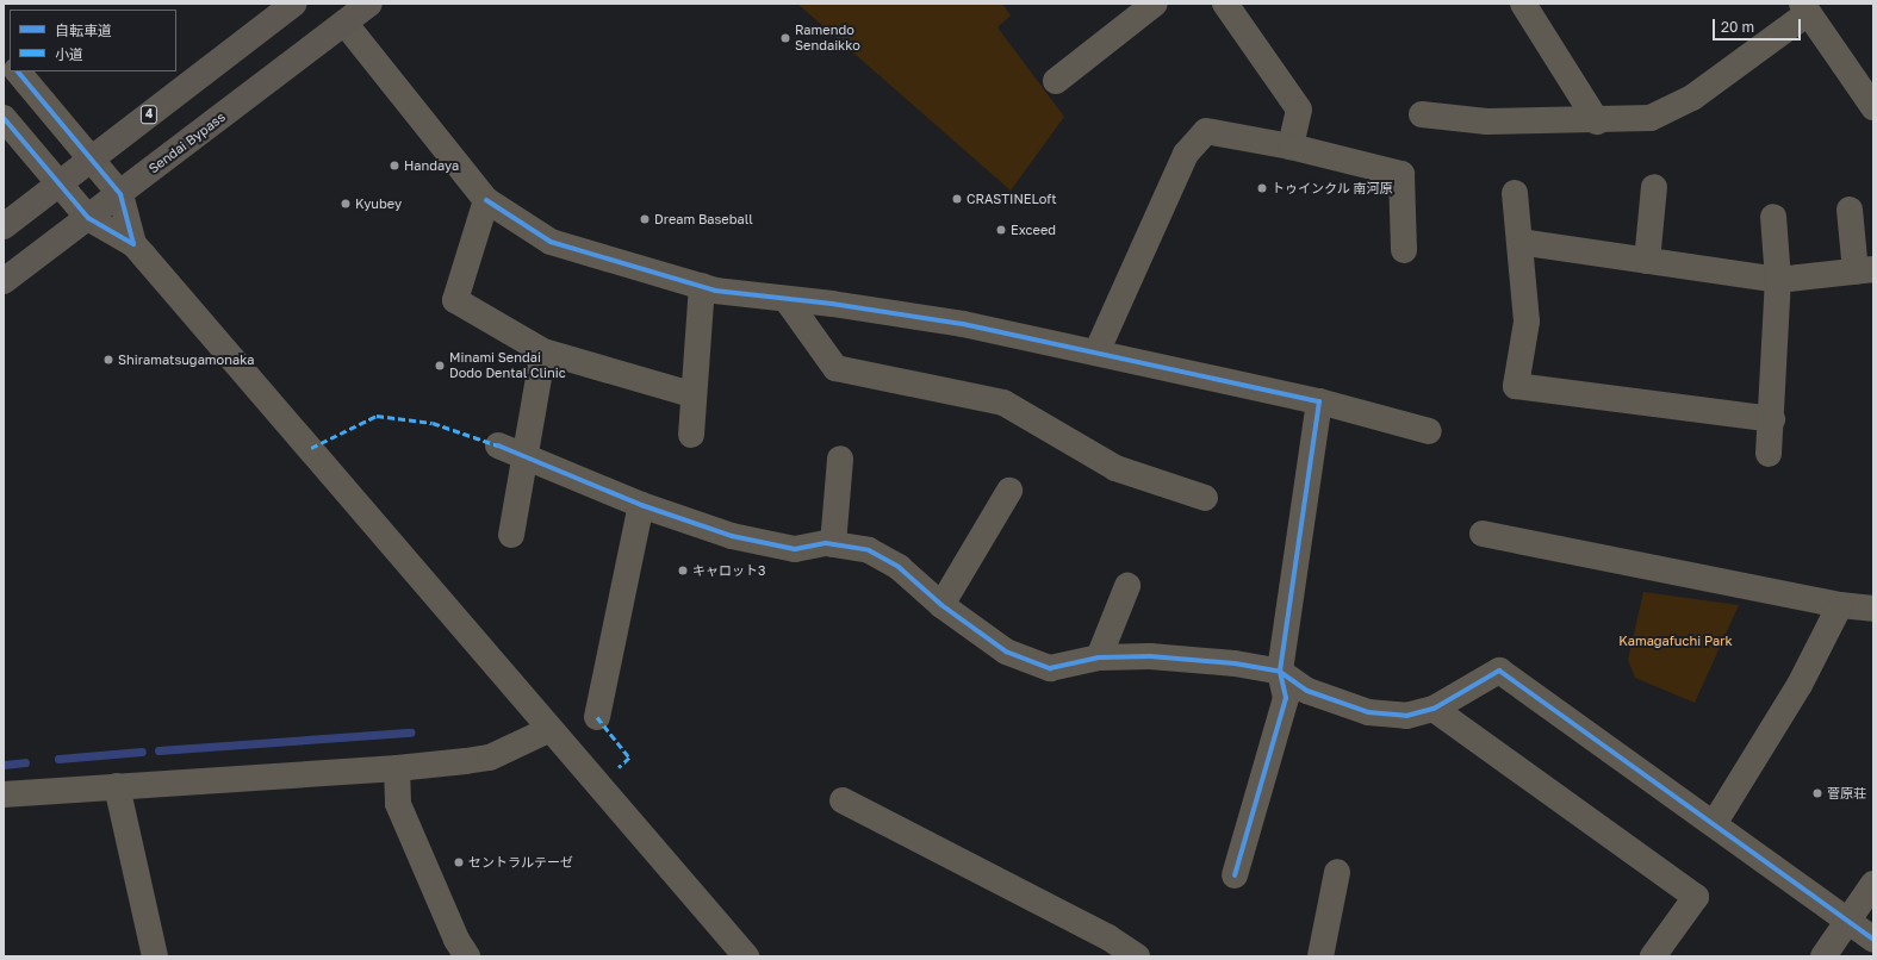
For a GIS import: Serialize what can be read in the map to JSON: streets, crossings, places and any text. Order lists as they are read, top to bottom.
{
  "streets": {
    "highway": ["4", "Sendai Bypass"]
  },
  "parks": ["Kamagafuchi Park"],
  "places": [
    "Ramendo Sendaikko",
    "Handaya",
    "トゥインクル 南河原",
    "CRASTINELoft",
    "Kyubey",
    "Dream Baseball",
    "Exceed",
    "Shiramatsugamonaka",
    "Minami Sendai Dodo Dental Clinic",
    "キャロット3",
    "菅原荘",
    "セントラルテーゼ"
  ],
  "legend": ["自転車道", "小道"],
  "scale_bar": "20 m"
}
